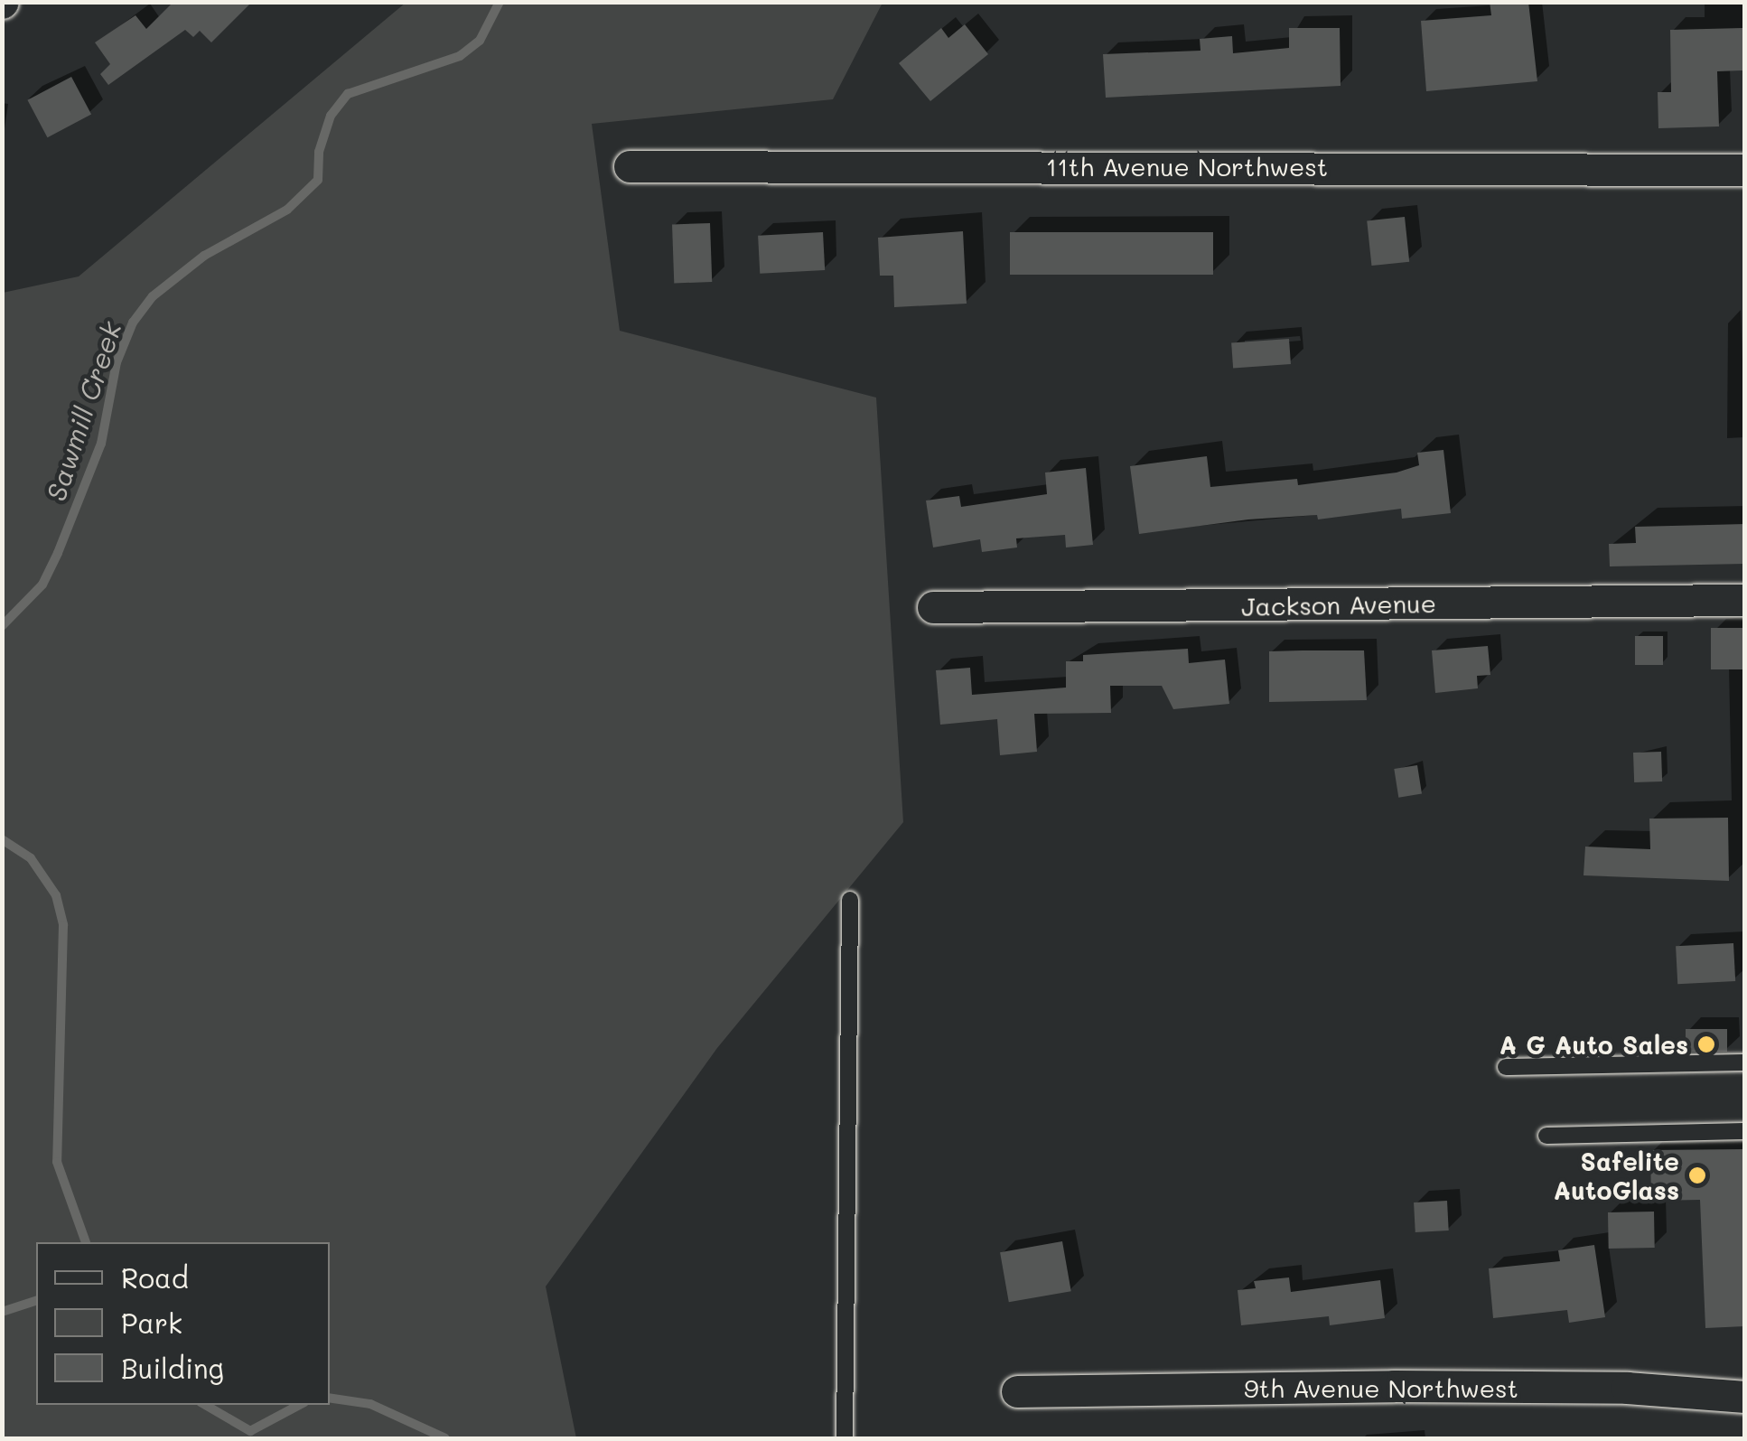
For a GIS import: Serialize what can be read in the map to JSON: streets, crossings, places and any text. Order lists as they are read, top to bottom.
{
  "streets": {
    "street": ["11th Avenue Northwest", "Jackson Avenue", "9th Avenue Northwest"]
  },
  "water": ["Sawmill Creek"],
  "places": ["A G Auto Sales", "Safelite AutoGlass"],
  "legend": ["Road", "Park", "Building"]
}
